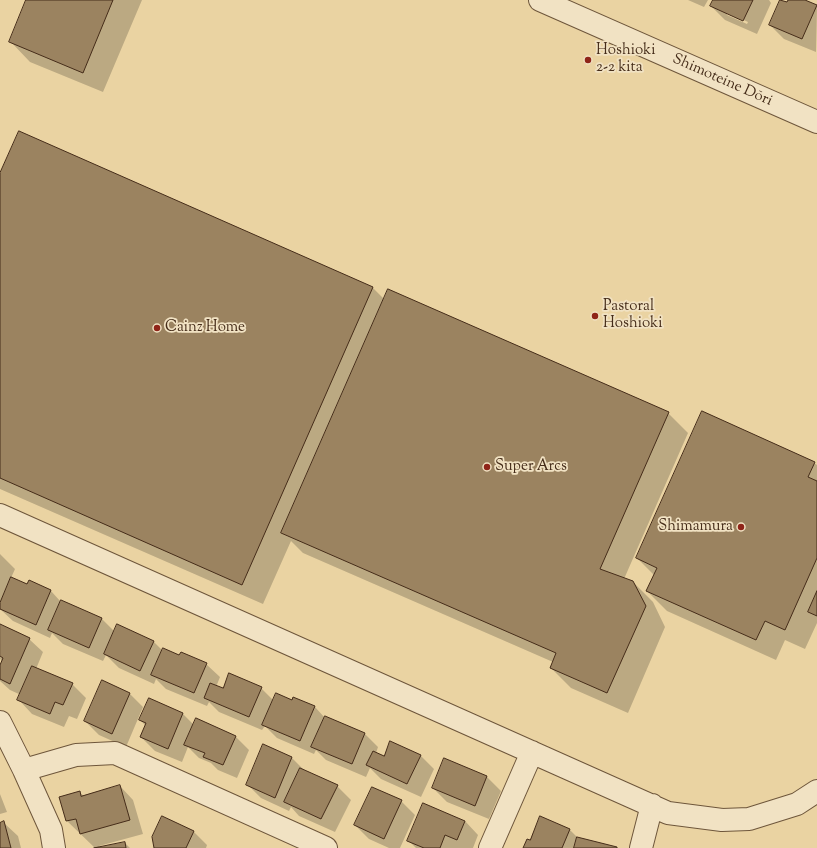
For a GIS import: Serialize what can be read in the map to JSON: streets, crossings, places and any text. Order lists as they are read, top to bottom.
{
  "streets": {
    "street": ["Shimoteine Dōri"]
  },
  "places": [
    "Hoshioki 2-2 kita",
    "Pastoral Hoshioki",
    "Cainz Home",
    "Super Arcs",
    "Shimamura"
  ]
}
